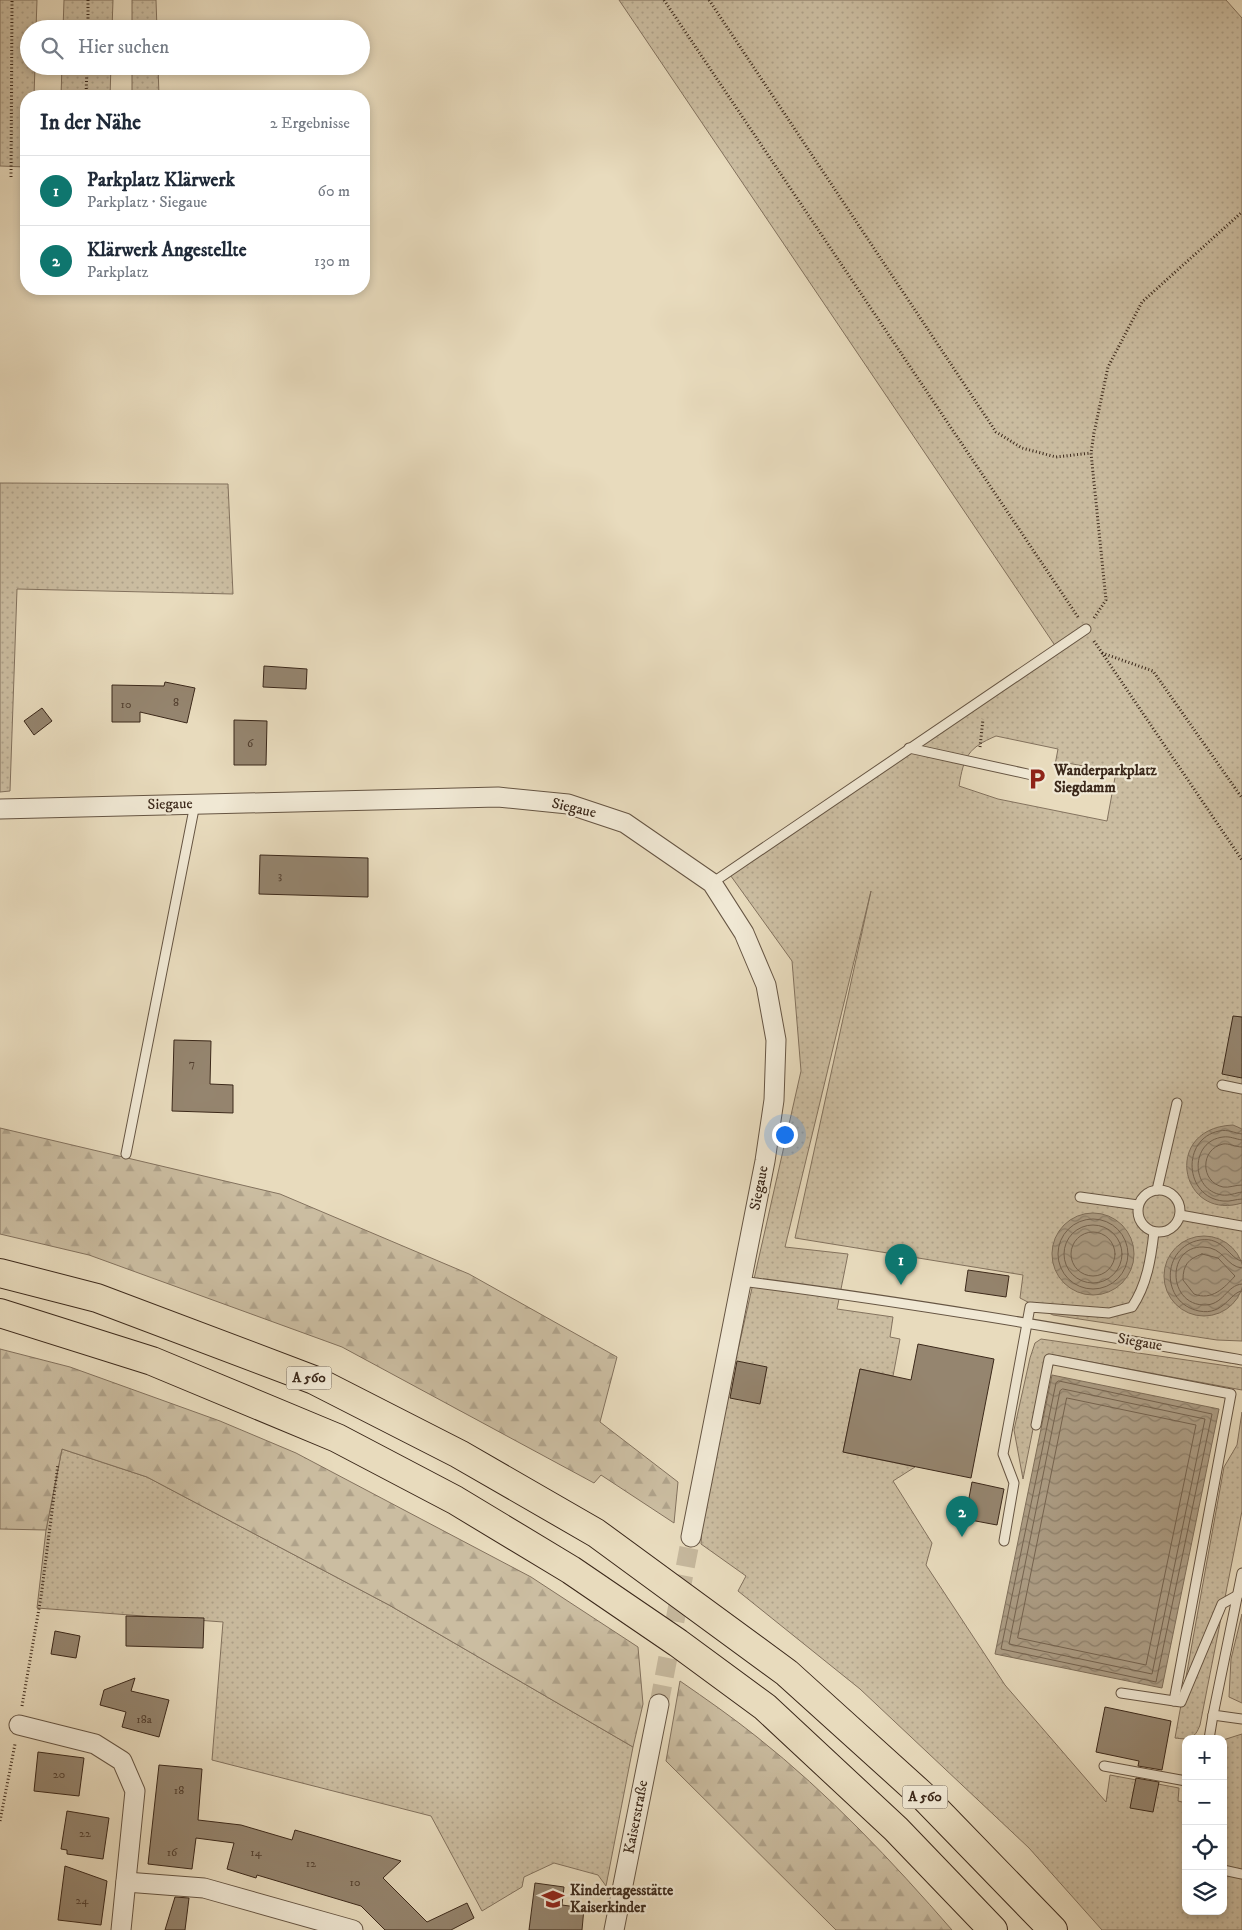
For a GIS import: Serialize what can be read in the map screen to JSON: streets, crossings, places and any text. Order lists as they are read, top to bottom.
{
  "streets": {
    "highway": ["A 560"],
    "street": ["Siegaue", "Kaiserstraße"]
  },
  "places": {
    "parking": ["Wanderparkplatz Siegdamm"],
    "school or university": ["Kindertagesstätte Kaiserkinder"]
  },
  "house_numbers": [
    "8",
    "10",
    "6",
    "3",
    "7",
    "18a",
    "20",
    "18",
    "22",
    "16",
    "14",
    "12",
    "10",
    "24"
  ],
  "page": {
    "search": "Hier suchen",
    "heading": ["In der Nähe", "2 Ergebnisse"],
    "list": [
      {
        "mark": "1",
        "name": "Parkplatz Klärwerk",
        "note": "Parkplatz · Siegaue",
        "value": "60 m"
      },
      {
        "mark": "2",
        "name": "Klärwerk Angestellte",
        "note": "Parkplatz",
        "value": "130 m"
      }
    ],
    "pins": ["1", "2"],
    "map_buttons": ["+", "−"]
  }
}
